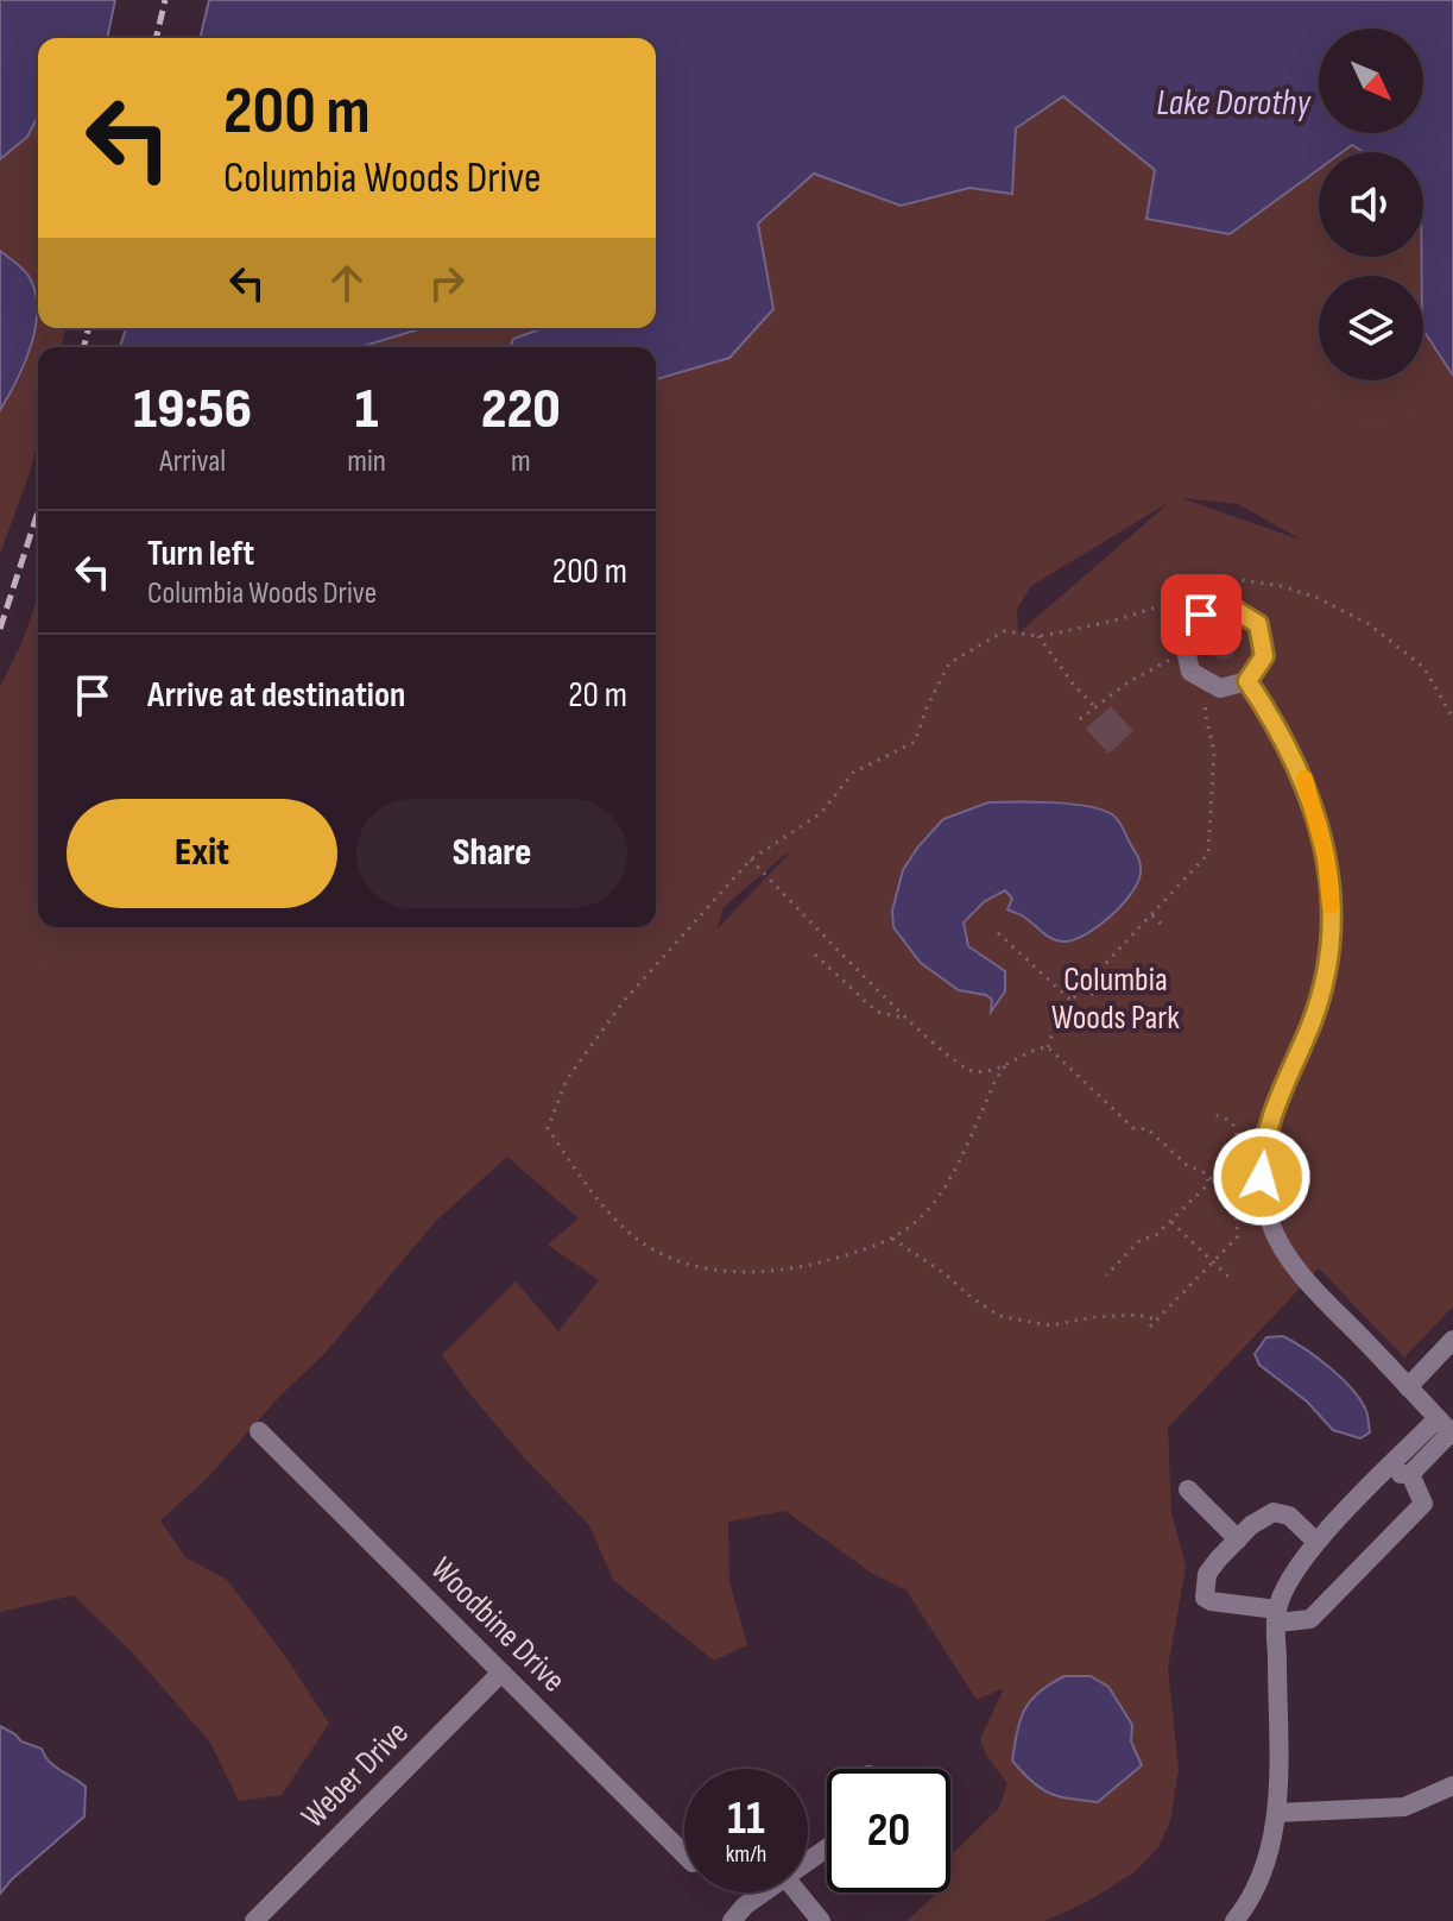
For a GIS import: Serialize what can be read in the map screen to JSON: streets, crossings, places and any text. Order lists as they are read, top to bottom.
{
  "streets": {
    "street": ["Woodbine Drive", "Weber Drive"]
  },
  "crossings": [
    ["Woodbine Drive", "Weber Drive"]
  ],
  "water": ["Lake Dorothy"],
  "parks": ["Columbia Woods Park"],
  "north": "bottom right",
  "page": {
    "turn": ["200 m", "Columbia Woods Drive"],
    "eta": [
      "19:56",
      "Arrival",
      "1",
      "min",
      "220",
      "m"
    ],
    "list": [
      {
        "name": "Turn left",
        "note": "Columbia Woods Drive",
        "value": "200 m"
      },
      {
        "name": "Arrive at destination",
        "value": "20 m"
      }
    ],
    "buttons": ["Exit", "Share"],
    "speed": "11 km/h",
    "limit": "20"
  }
}
